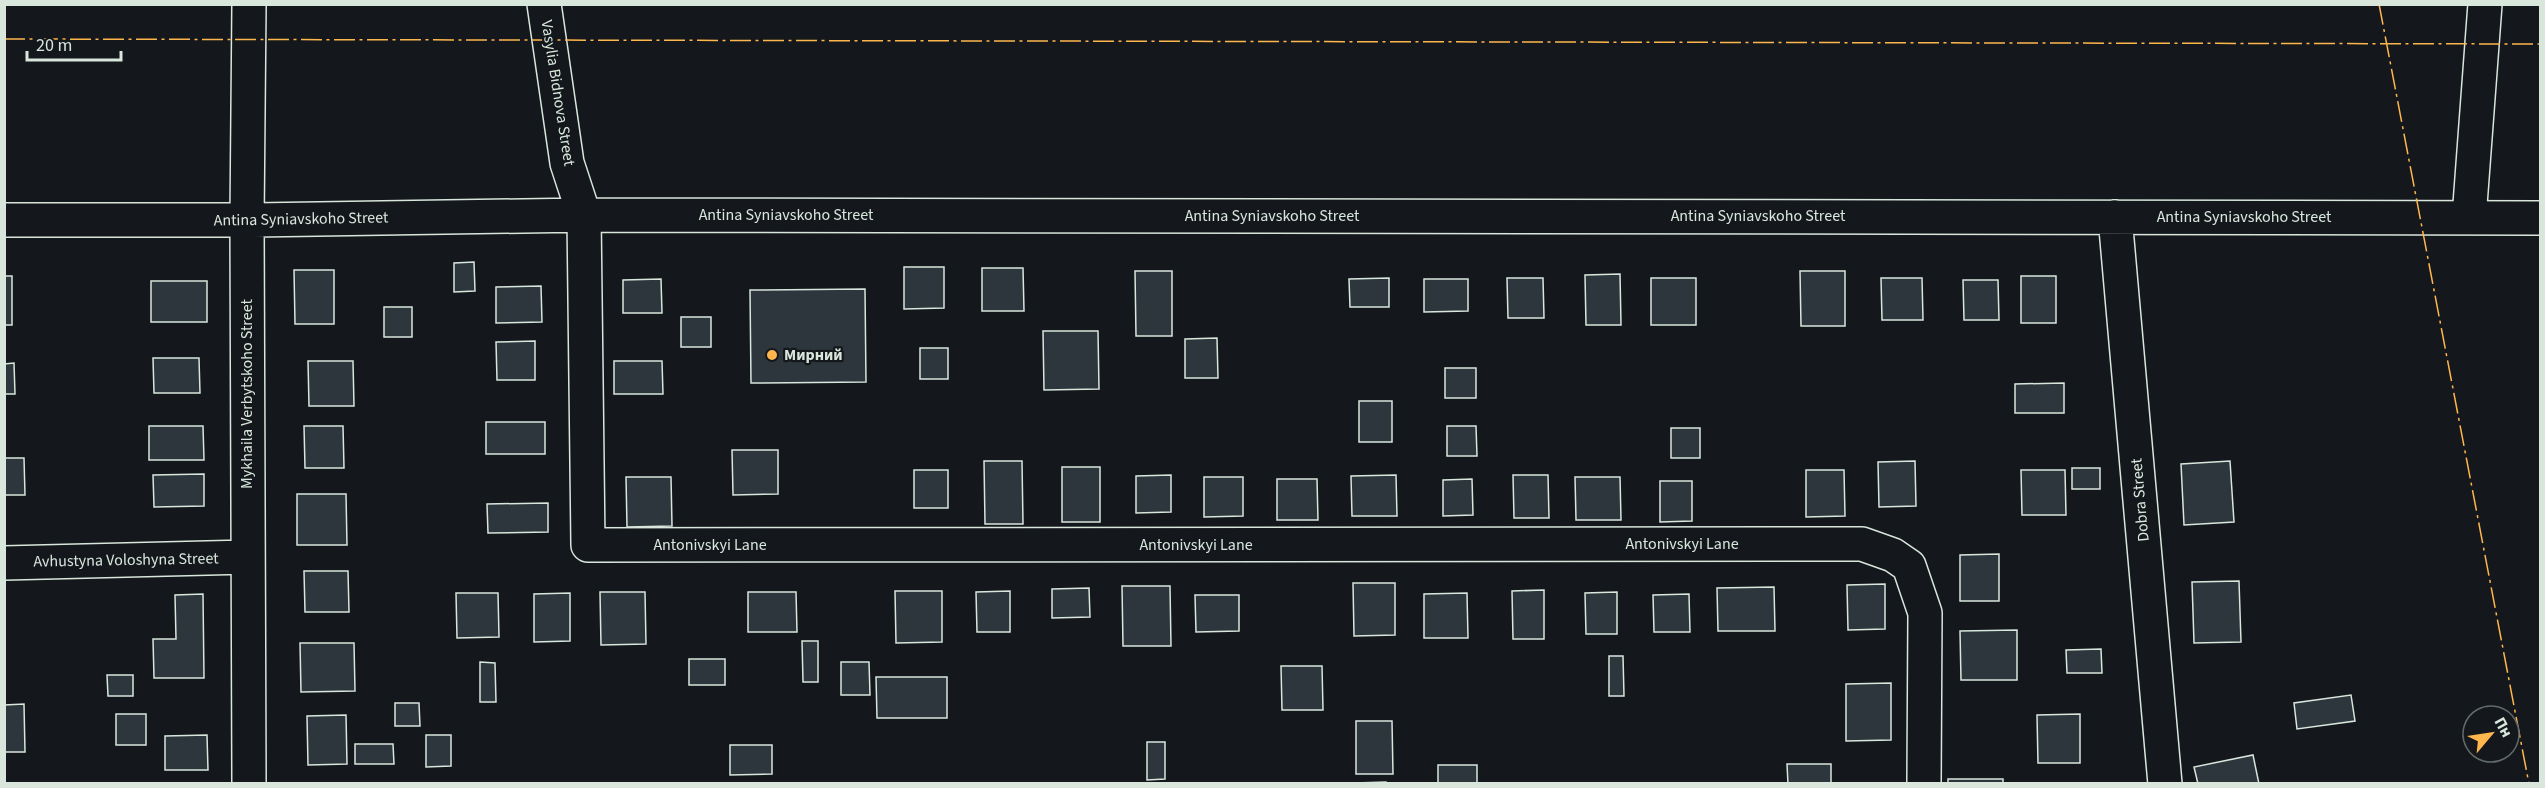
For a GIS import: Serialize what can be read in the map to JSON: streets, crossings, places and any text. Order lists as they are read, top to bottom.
{
  "streets": {
    "street": [
      "Vasylia Bidnova Street",
      "Antina Syniavskoho Street",
      "Mykhaila Verbytskoho Street",
      "Dobra Street",
      "Antonivskyi Lane",
      "Avhustyna Voloshyna Street"
    ]
  },
  "crossings": [
    ["Vasylia Bidnova Street", "Antina Syniavskoho Street"],
    ["Vasylia Bidnova Street", "Antonivskyi Lane"],
    ["Antina Syniavskoho Street", "Mykhaila Verbytskoho Street"],
    ["Antina Syniavskoho Street", "Dobra Street"],
    ["Antina Syniavskoho Street", "Antonivskyi Lane"],
    ["Mykhaila Verbytskoho Street", "Avhustyna Voloshyna Street"]
  ],
  "places": ["Мирний"],
  "scale_bar": "20 m",
  "north": "top right"
}
